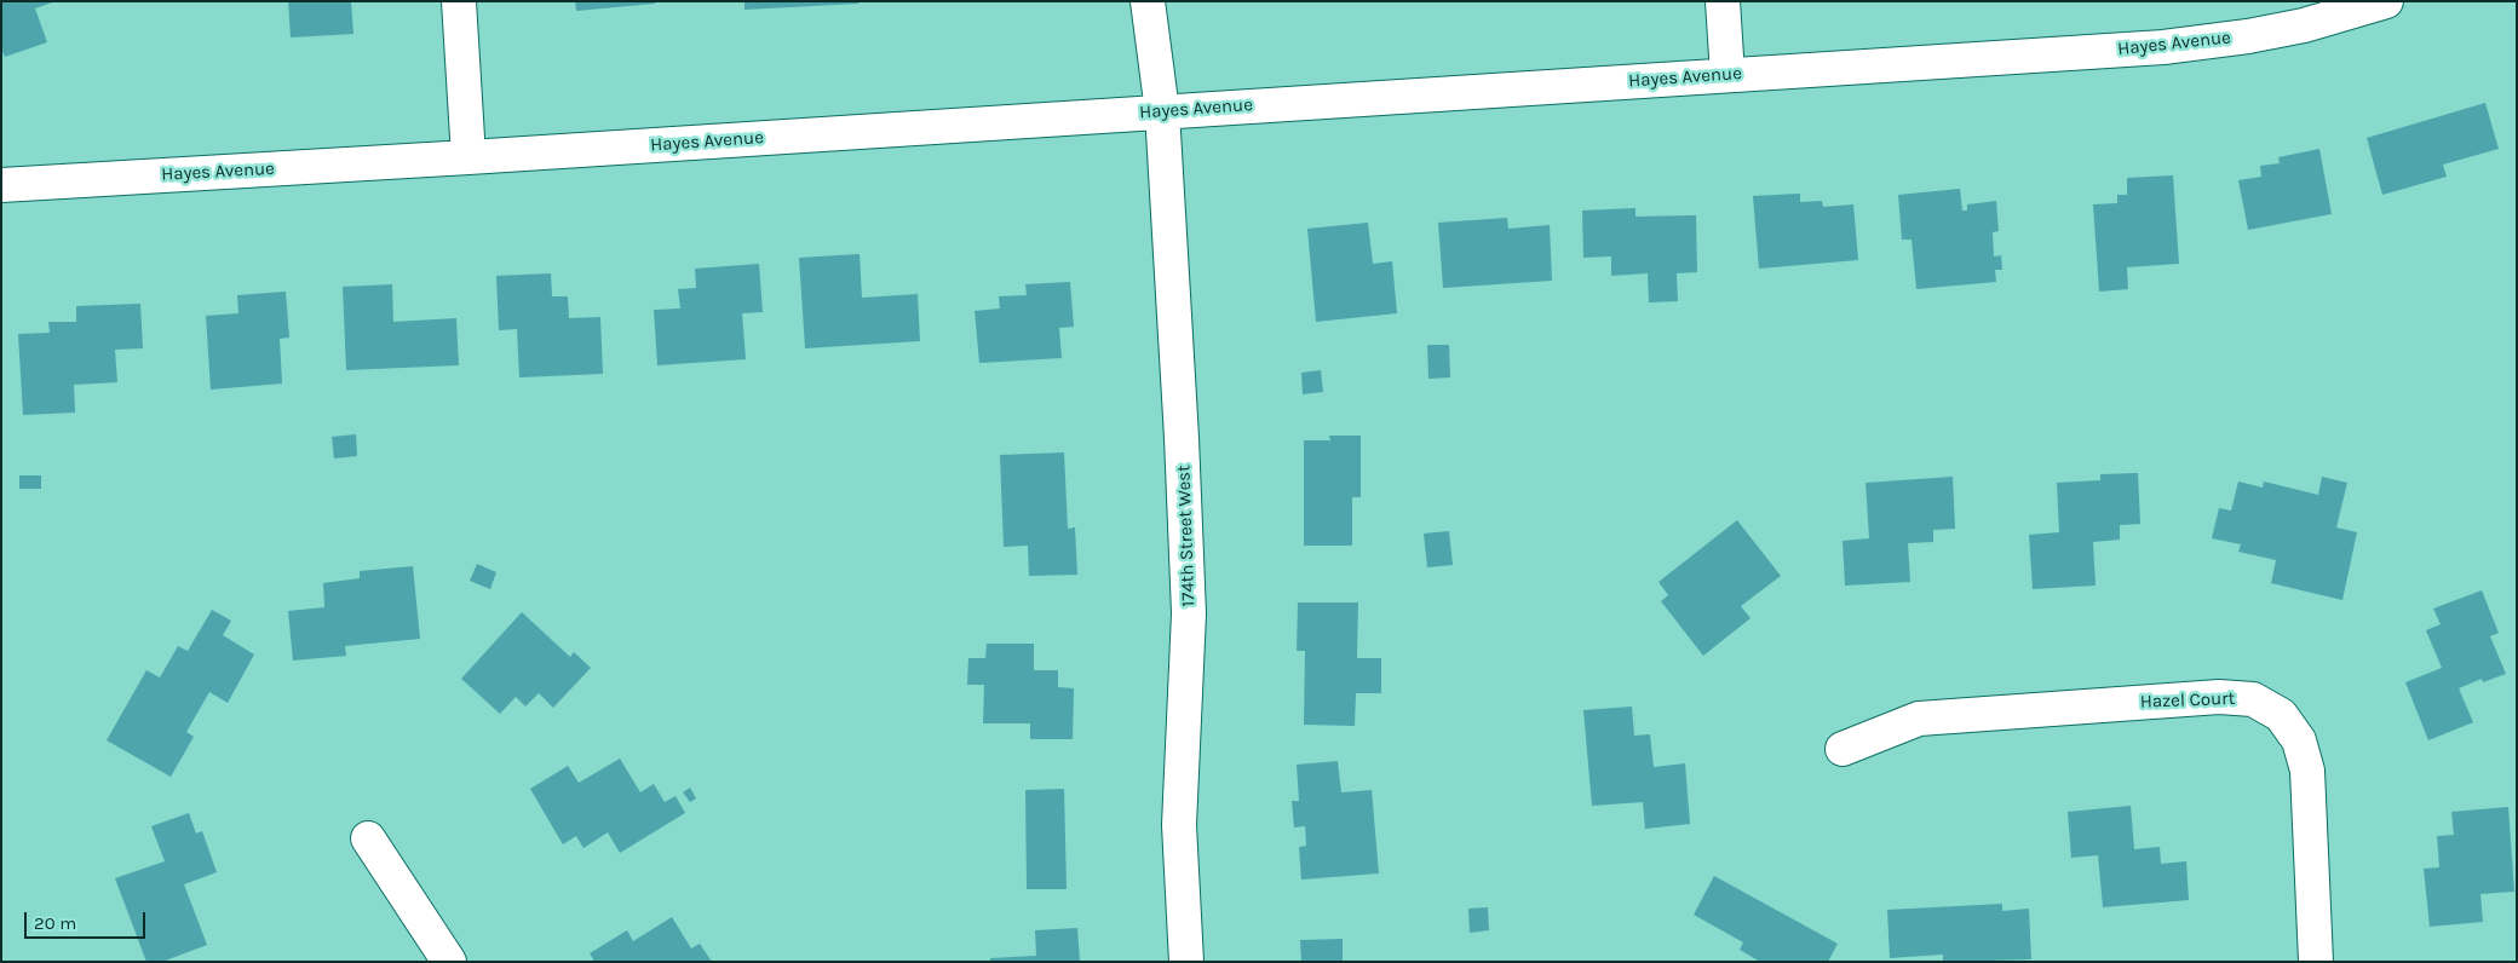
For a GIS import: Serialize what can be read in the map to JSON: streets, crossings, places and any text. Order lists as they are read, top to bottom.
{
  "streets": {
    "street": ["Hayes Avenue", "174th Street West", "Hazel Court"]
  },
  "crossings": [
    ["Hayes Avenue", "174th Street West"]
  ],
  "scale_bar": "20 m"
}
